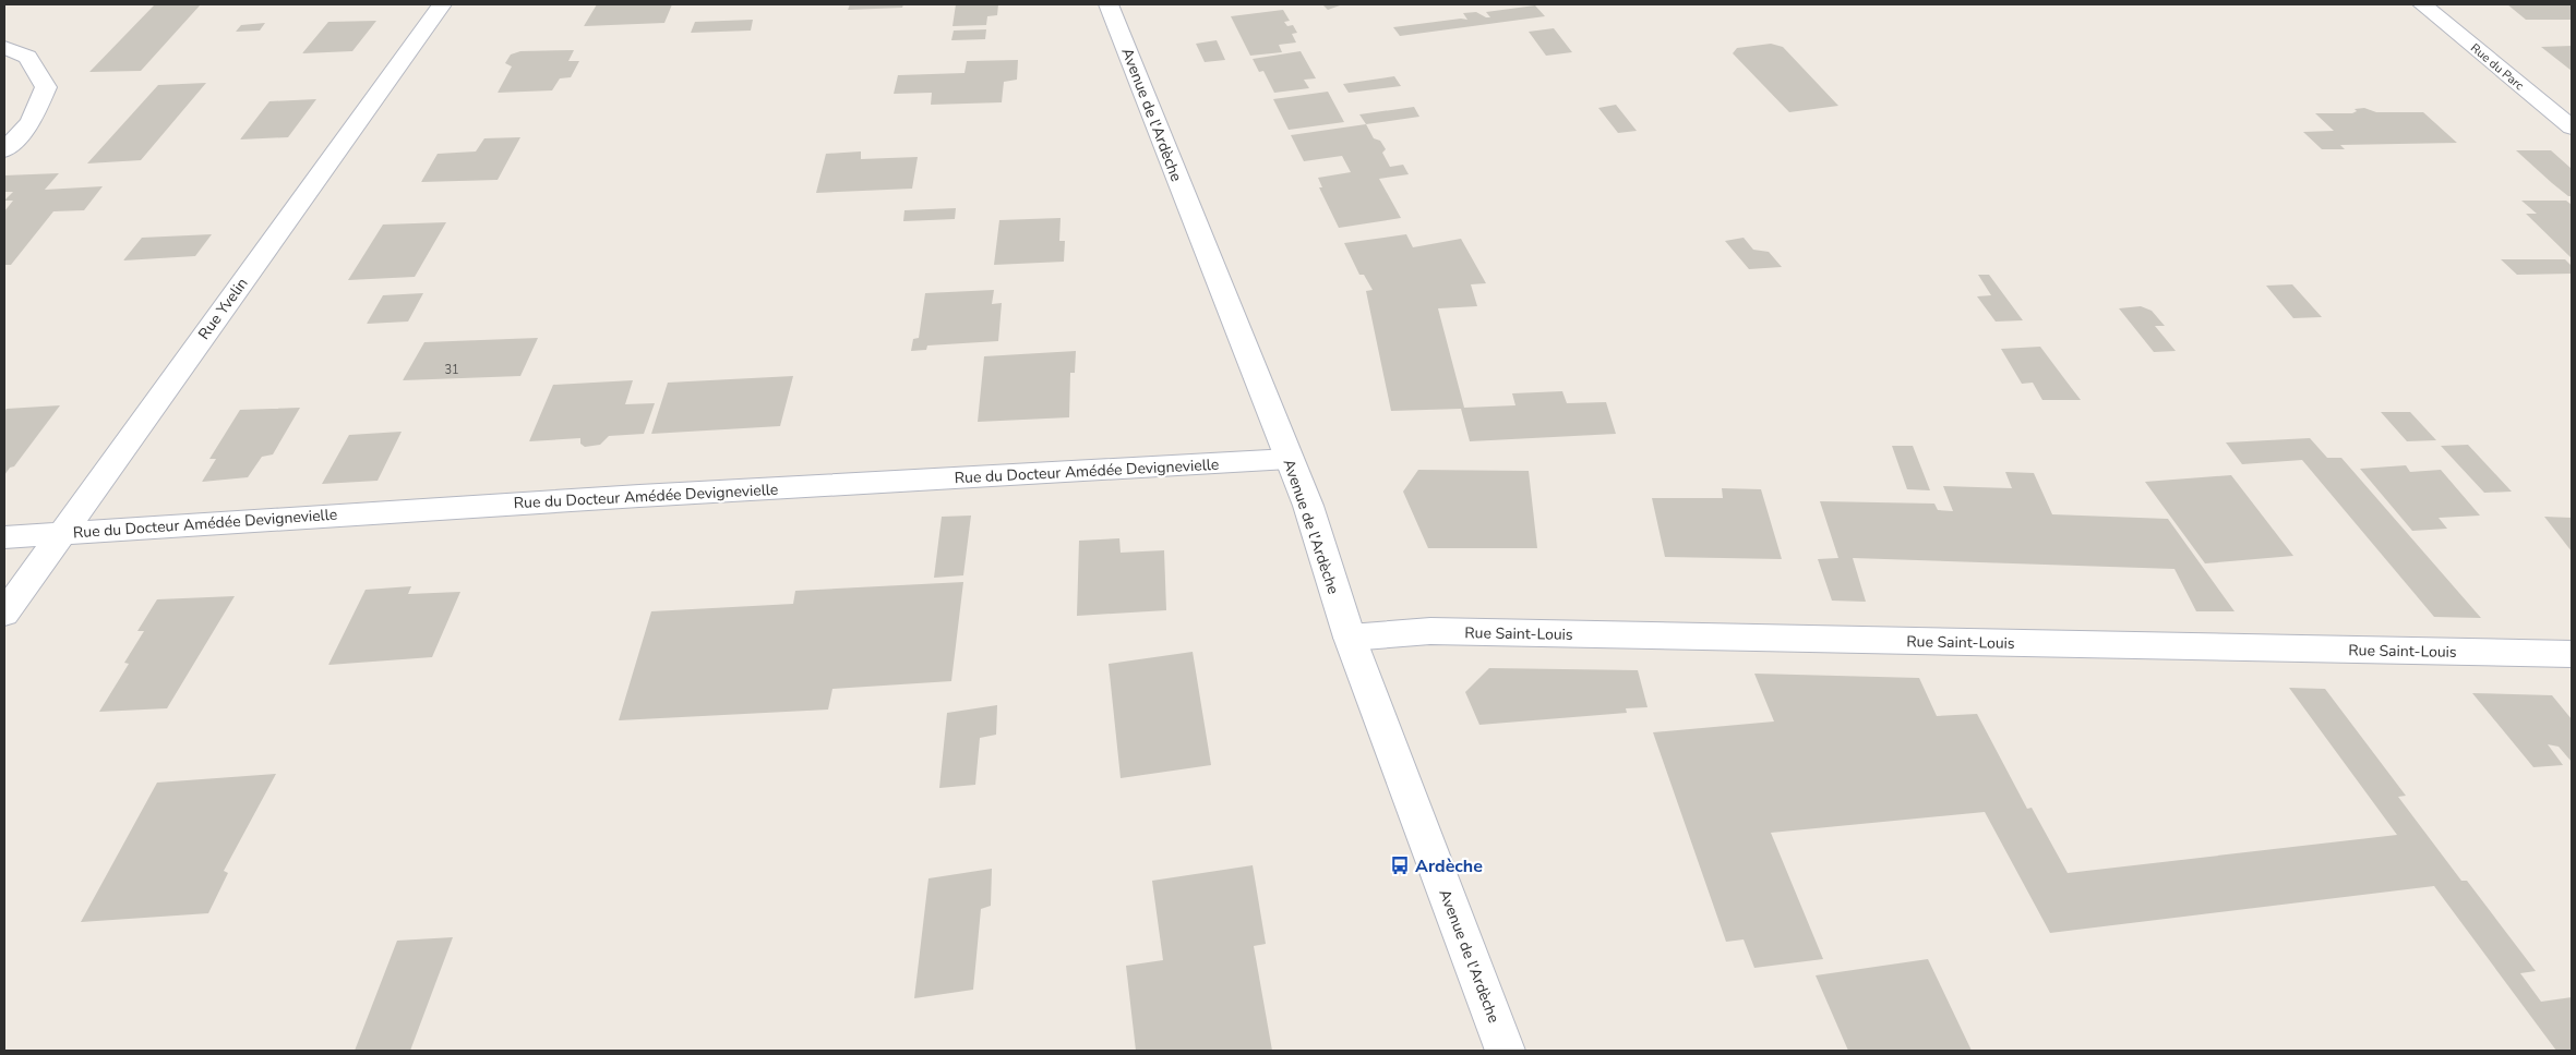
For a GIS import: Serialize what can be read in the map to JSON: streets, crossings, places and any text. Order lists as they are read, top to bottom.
{
  "streets": {
    "street": [
      "Rue du Parc",
      "Avenue de l'Ardèche",
      "Rue Yvelin",
      "Rue du Docteur Amédée Devignevielle",
      "Rue Saint-Louis"
    ]
  },
  "crossings": [
    ["Avenue de l'Ardèche", "Rue du Docteur Amédée Devignevielle"],
    ["Avenue de l'Ardèche", "Rue Saint-Louis"],
    ["Rue Yvelin", "Rue du Docteur Amédée Devignevielle"]
  ],
  "places": {
    "bus stop": ["Ardèche"]
  },
  "house_numbers": ["31"]
}
